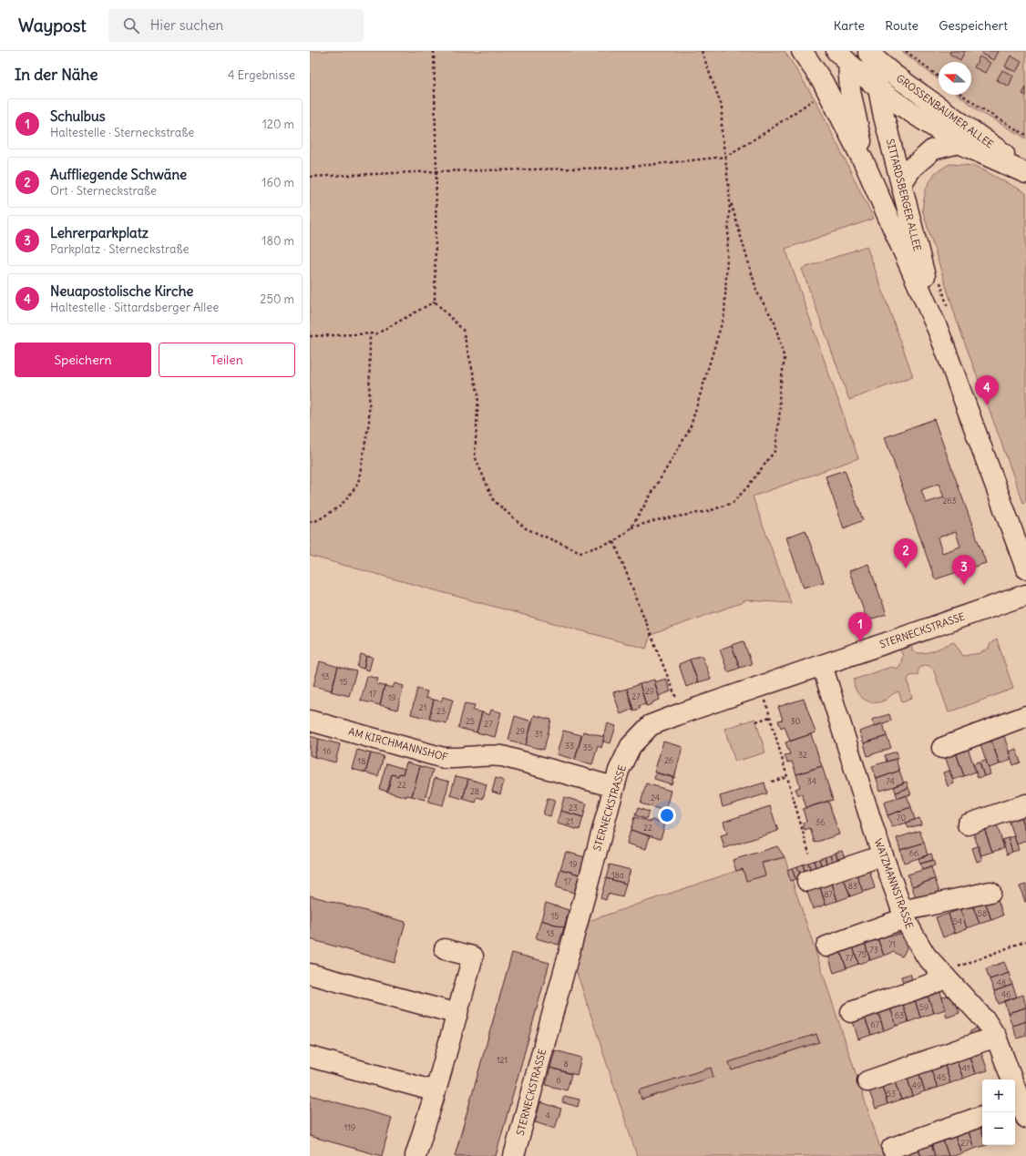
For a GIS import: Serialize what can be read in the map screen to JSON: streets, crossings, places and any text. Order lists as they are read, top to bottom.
{
  "streets": {
    "street": [
      "GROSSENBAUMER ALLEE",
      "SITTARDSBERGER ALLEE",
      "STERNECKSTRASSE",
      "AM KIRCHMANNSHOF",
      "WATZMANNSTRASSE"
    ]
  },
  "crossings": [
    ["GROSSENBAUMER ALLEE", "SITTARDSBERGER ALLEE"],
    ["STERNECKSTRASSE", "AM KIRCHMANNSHOF"],
    ["STERNECKSTRASSE", "WATZMANNSTRASSE"]
  ],
  "house_numbers": [
    "263",
    "13",
    "15",
    "29",
    "17",
    "27",
    "19",
    "21",
    "23",
    "25",
    "30",
    "27",
    "29",
    "31",
    "33",
    "35",
    "16",
    "32",
    "26",
    "18",
    "34",
    "74",
    "22",
    "28",
    "24",
    "23",
    "70",
    "21",
    "36",
    "22",
    "66",
    "19",
    "18a",
    "17",
    "83",
    "87",
    "58",
    "15",
    "54",
    "13",
    "71",
    "73",
    "75",
    "77",
    "48",
    "46",
    "59",
    "63",
    "67",
    "121",
    "8",
    "41",
    "45",
    "6",
    "49",
    "53",
    "4",
    "119",
    "27"
  ],
  "north": "left",
  "page": {
    "header": "Waypost",
    "search": "Hier suchen",
    "nav": ["Karte", "Route", "Gespeichert"],
    "heading": ["In der Nähe", "4 Ergebnisse"],
    "list": [
      {
        "mark": "1",
        "name": "Schulbus",
        "note": "Haltestelle · Sterneckstraße",
        "value": "120 m"
      },
      {
        "mark": "2",
        "name": "Auffliegende Schwäne",
        "note": "Ort · Sterneckstraße",
        "value": "160 m"
      },
      {
        "mark": "3",
        "name": "Lehrerparkplatz",
        "note": "Parkplatz · Sterneckstraße",
        "value": "180 m"
      },
      {
        "mark": "4",
        "name": "Neuapostolische Kirche",
        "note": "Haltestelle · Sittardsberger Allee",
        "value": "250 m"
      }
    ],
    "buttons": ["Speichern", "Teilen"],
    "pins": [
      "4",
      "2",
      "3",
      "1"
    ],
    "map_buttons": ["+", "−"]
  }
}
